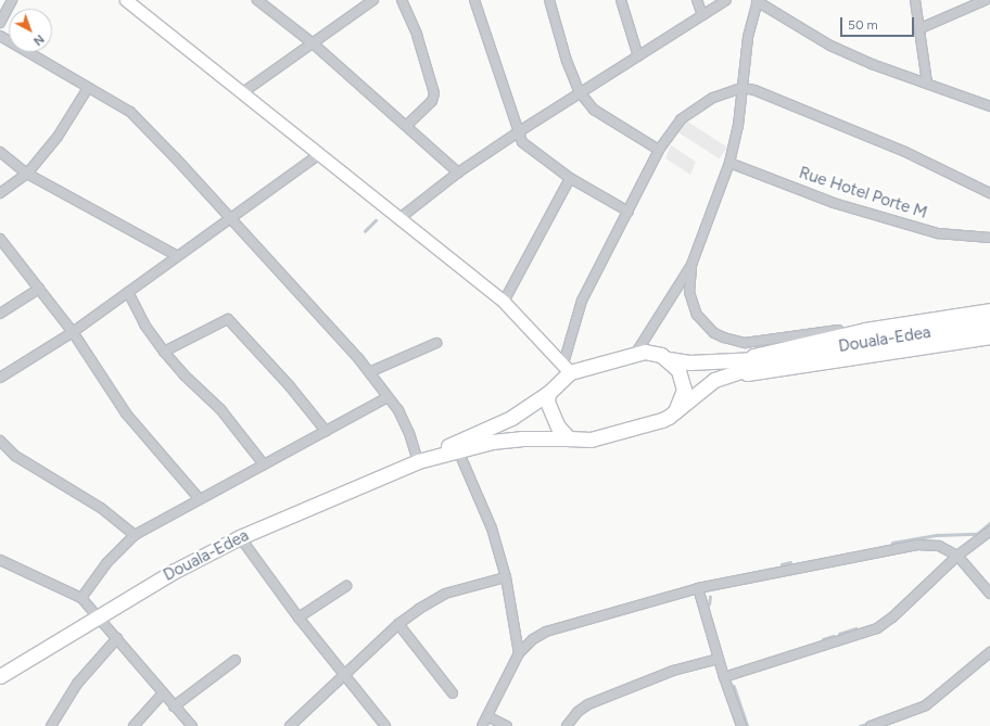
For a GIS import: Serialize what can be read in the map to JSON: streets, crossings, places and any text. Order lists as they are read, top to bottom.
{
  "streets": {
    "main road": ["Douala-Edea"],
    "street": ["Rue Hotel Porte M"]
  },
  "scale_bar": "50 m",
  "north": "bottom right"
}
